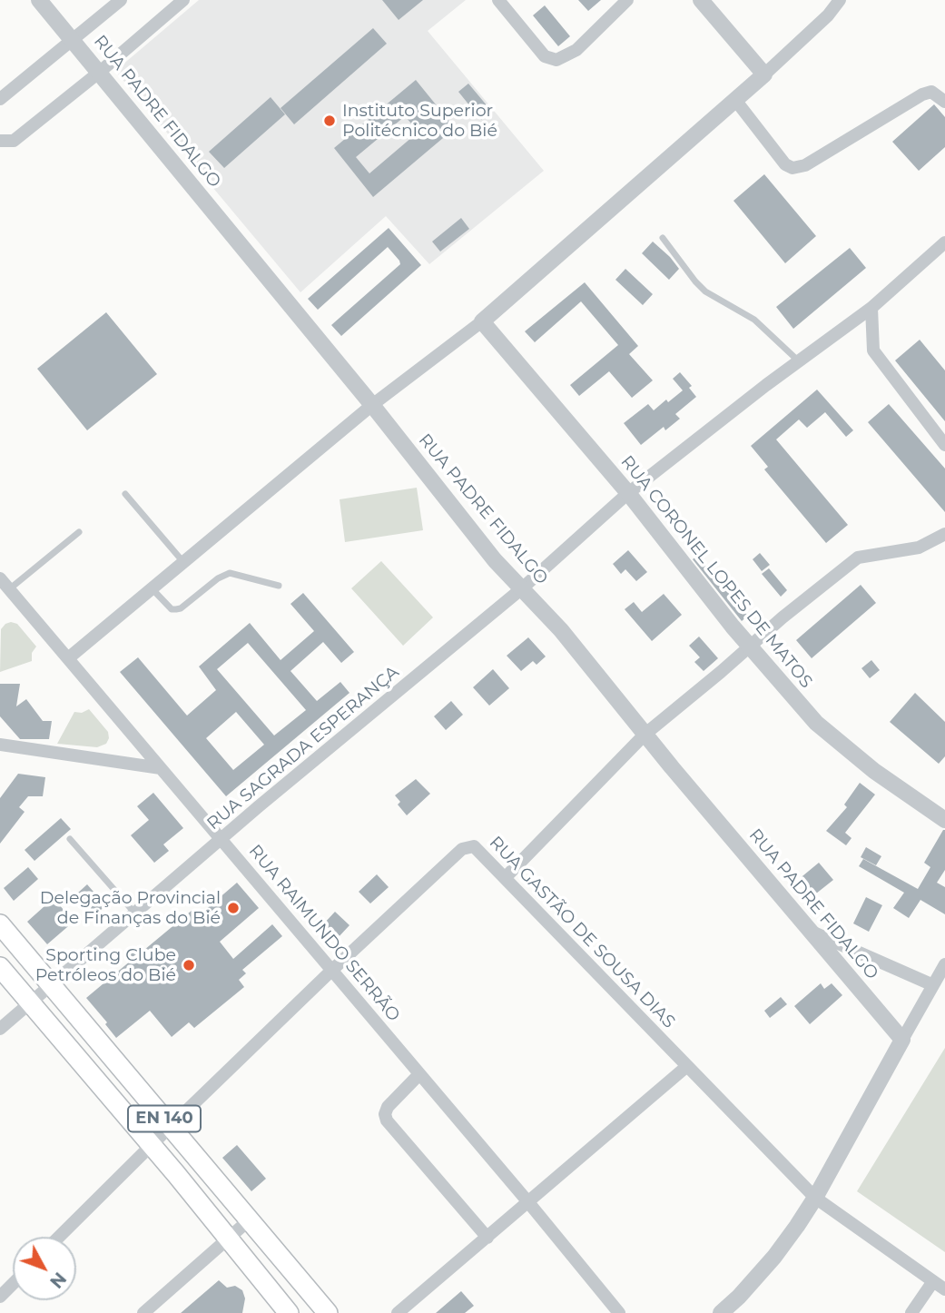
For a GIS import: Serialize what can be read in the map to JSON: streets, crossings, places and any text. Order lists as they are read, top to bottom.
{
  "streets": {
    "main road": ["EN 140"],
    "street": [
      "RUA PADRE FIDALGO",
      "RUA CORONEL LOPES DE MATOS",
      "RUA SAGRADA ESPERANÇA",
      "RUA GASTÃO DE SOUSA DIAS",
      "RUA RAIMUNDO SERRÃO"
    ]
  },
  "crossings": [
    ["RUA PADRE FIDALGO", "RUA SAGRADA ESPERANÇA"],
    ["RUA CORONEL LOPES DE MATOS", "RUA SAGRADA ESPERANÇA"],
    ["RUA SAGRADA ESPERANÇA", "RUA RAIMUNDO SERRÃO"],
    ["RUA SAGRADA ESPERANÇA", "EN 140"],
    ["RUA GASTÃO DE SOUSA DIAS", "RUA RAIMUNDO SERRÃO"],
    ["RUA GASTÃO DE SOUSA DIAS", "EN 140"]
  ],
  "places": ["Instituto Superior Politécnico do Bié", "Delegação Provincial de Finanças do Bié", "Sporting Clube Petróleos do Bié"],
  "north": "bottom right"
}
